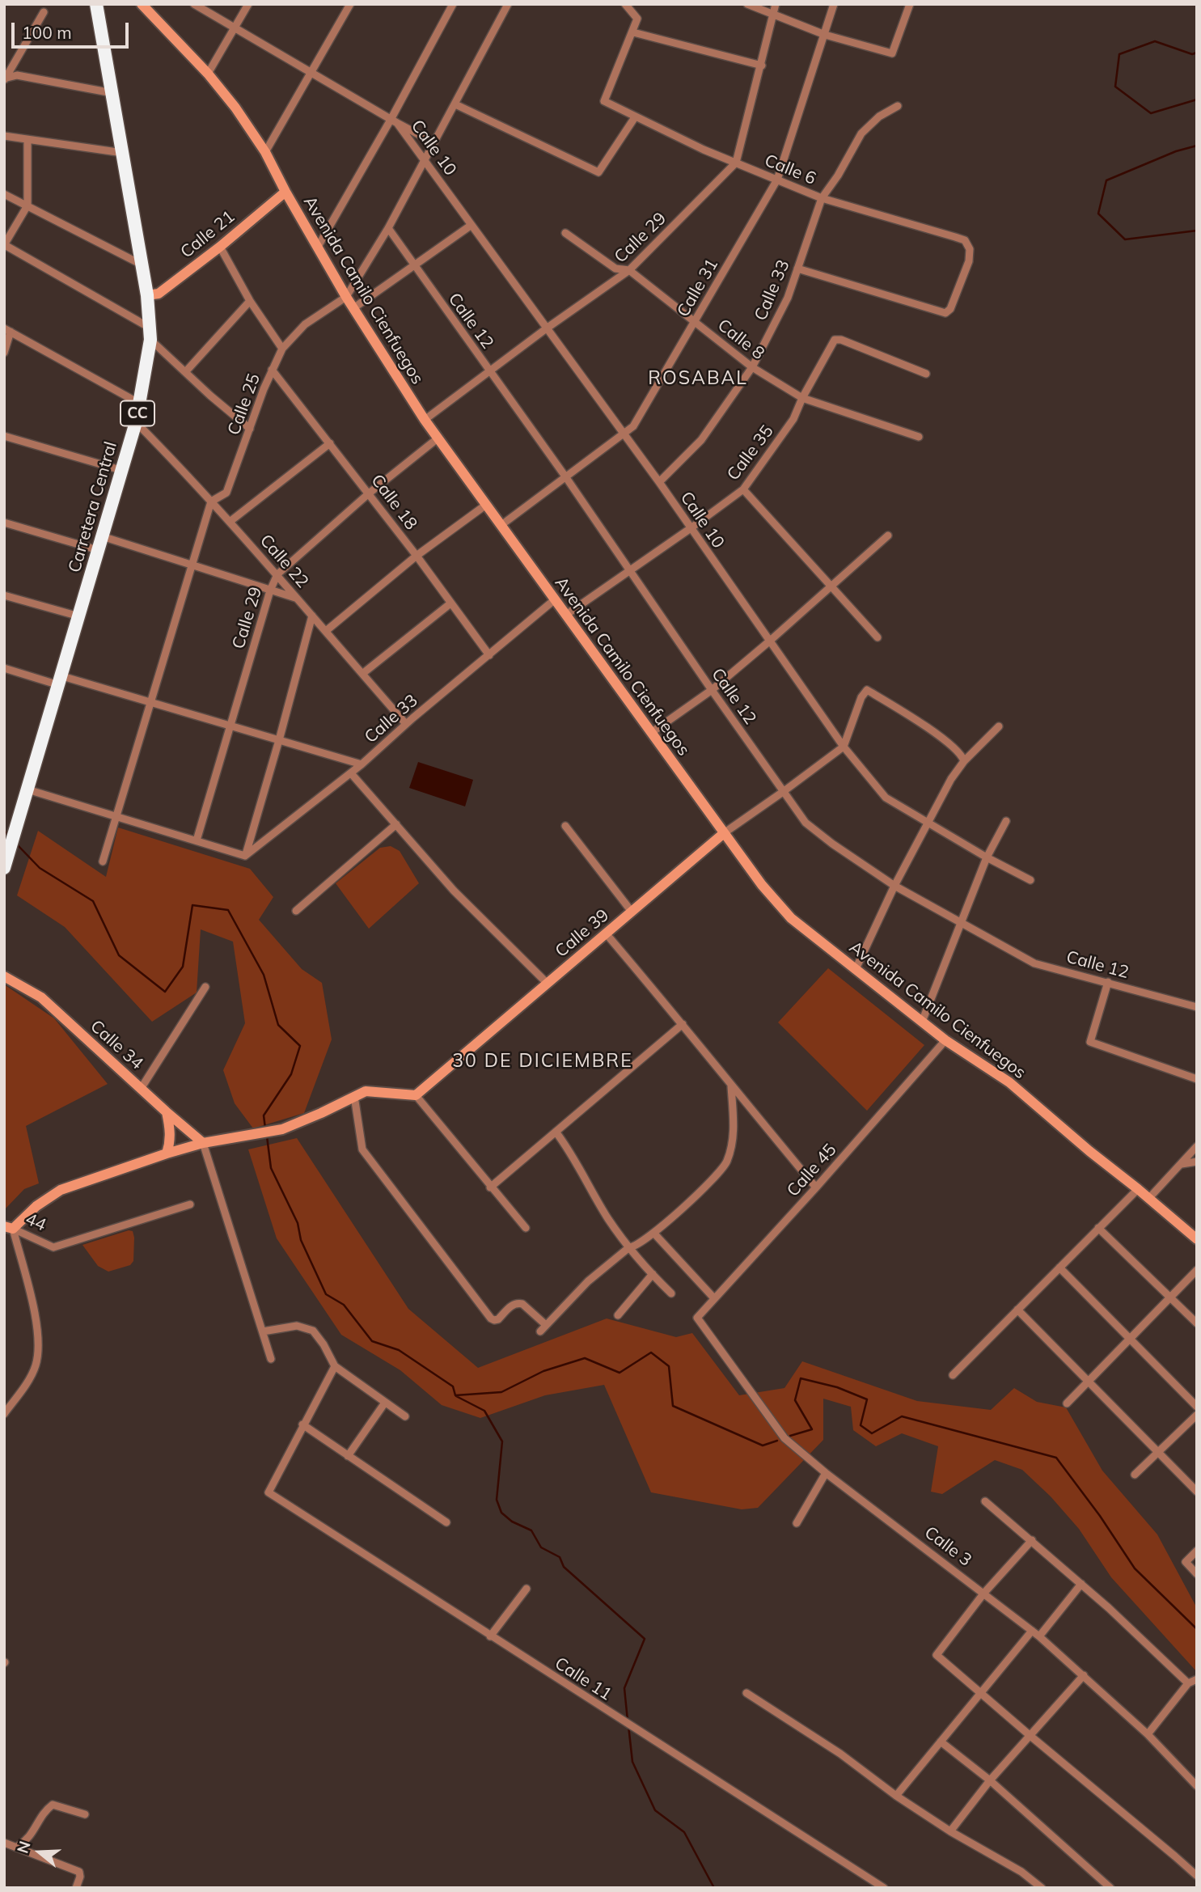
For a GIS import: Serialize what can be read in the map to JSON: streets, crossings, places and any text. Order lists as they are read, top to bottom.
{
  "streets": {
    "highway": ["CC", "Carretera Central"],
    "main road": [
      "Calle 21",
      "Avenida Camilo Cienfuegos",
      "Calle 39",
      "Calle 34"
    ],
    "street": [
      "Calle 10",
      "Calle 6",
      "Calle 29",
      "Calle 31",
      "Calle 33",
      "Calle 12",
      "Calle 8",
      "Calle 25",
      "Calle 35",
      "Calle 18",
      "Calle 22",
      "Calle 45",
      "44",
      "Calle 3",
      "Calle 11"
    ]
  },
  "crossings": [
    ["Calle 10", "Calle 29"],
    ["Calle 10", "Calle 31"],
    ["Calle 10", "Calle 33"],
    ["Calle 10", "Calle 25"],
    ["Calle 10", "Calle 35"],
    ["Calle 10", "Calle 39"],
    ["Calle 6", "Calle 29"],
    ["Calle 6", "Calle 31"],
    ["Calle 6", "Calle 33"],
    ["Calle 21", "Avenida Camilo Cienfuegos"],
    ["Calle 21", "Carretera Central"],
    ["Calle 29", "Avenida Camilo Cienfuegos"],
    ["Calle 29", "Calle 12"],
    ["Calle 29", "Calle 8"],
    ["Calle 29", "Calle 18"],
    ["Calle 29", "Calle 22"],
    ["Calle 31", "Avenida Camilo Cienfuegos"],
    ["Calle 31", "Calle 12"],
    ["Calle 31", "Calle 8"],
    ["Avenida Camilo Cienfuegos", "Calle 33"],
    ["Avenida Camilo Cienfuegos", "Calle 25"],
    ["Avenida Camilo Cienfuegos", "Calle 35"],
    ["Avenida Camilo Cienfuegos", "Calle 39"],
    ["Avenida Camilo Cienfuegos", "Calle 45"],
    ["Calle 33", "Calle 8"],
    ["Calle 33", "Calle 18"],
    ["Calle 33", "Calle 22"],
    ["Calle 12", "Calle 25"],
    ["Calle 12", "Calle 35"],
    ["Calle 12", "Calle 39"],
    ["Calle 8", "Calle 35"],
    ["Calle 25", "Calle 18"],
    ["Calle 25", "Calle 22"],
    ["Carretera Central", "Calle 22"],
    ["Calle 45", "Calle 3"]
  ],
  "districts": ["ROSABAL", "30 DE DICIEMBRE"],
  "scale_bar": "100 m",
  "north": "left"
}
